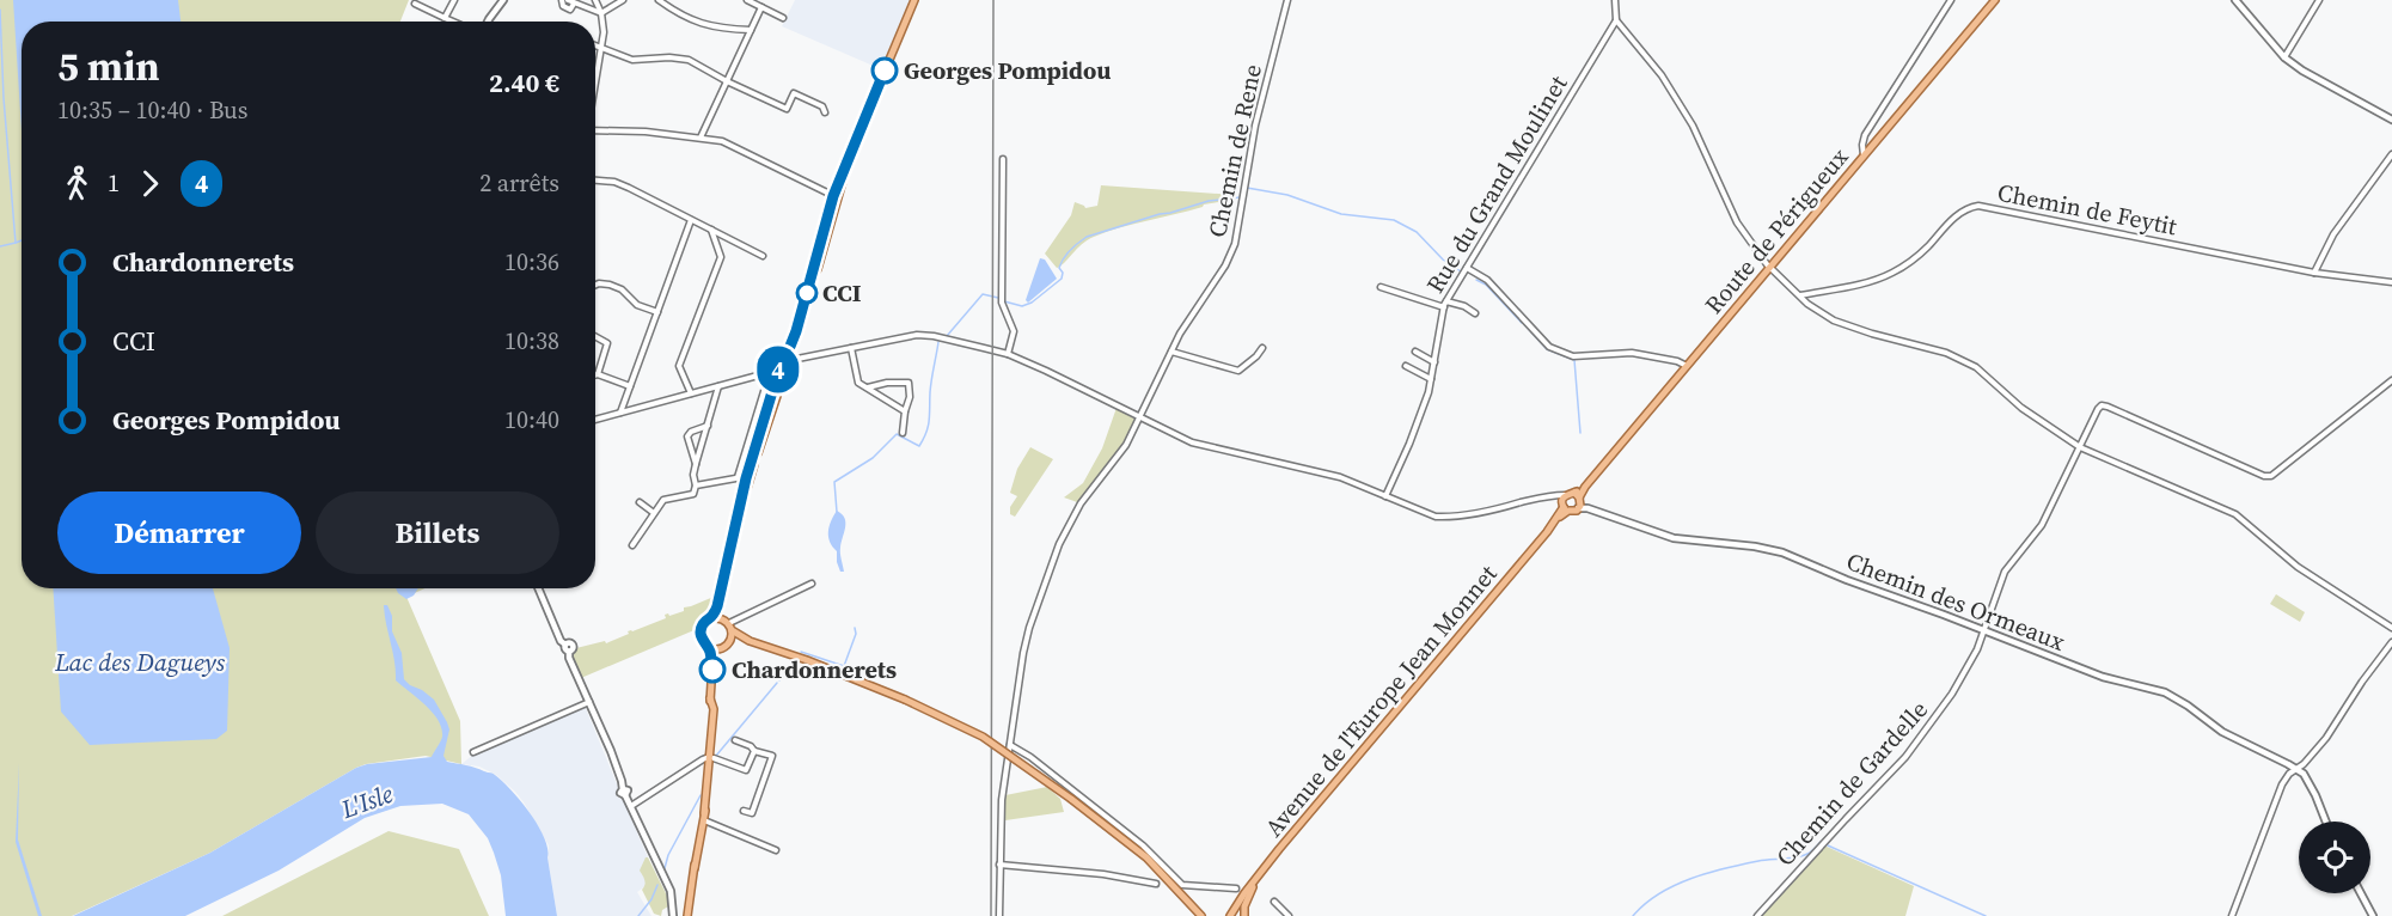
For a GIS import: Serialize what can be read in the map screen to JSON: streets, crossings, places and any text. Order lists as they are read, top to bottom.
{
  "streets": {
    "main road": ["Route de Périgueux", "Avenue de l'Europe Jean Monnet"],
    "street": [
      "Chemin de Rene",
      "Rue du Grand Moulinet",
      "Chemin de Feytit",
      "Chemin des Ormeaux",
      "Chemin de Gardelle"
    ]
  },
  "crossings": [
    ["Route de Périgueux", "Chemin des Ormeaux"],
    ["Chemin des Ormeaux", "Chemin de Gardelle"]
  ],
  "water": ["Lac des Dagueys", "L'Isle"],
  "places": ["Georges Pompidou", "CCI", "Chardonnerets"],
  "lines": ["bus line 4"],
  "page": {
    "on_map": "4",
    "heading": ["5 min", "10:35 – 10:40 · Bus", "2.40 €"],
    "legs": ["1", "4", "2 arrêts"],
    "list": [
      {
        "name": "Chardonnerets",
        "value": "10:36"
      },
      {
        "name": "CCI",
        "value": "10:38"
      },
      {
        "name": "Georges Pompidou",
        "value": "10:40"
      }
    ],
    "buttons": ["Démarrer", "Billets"]
  }
}
